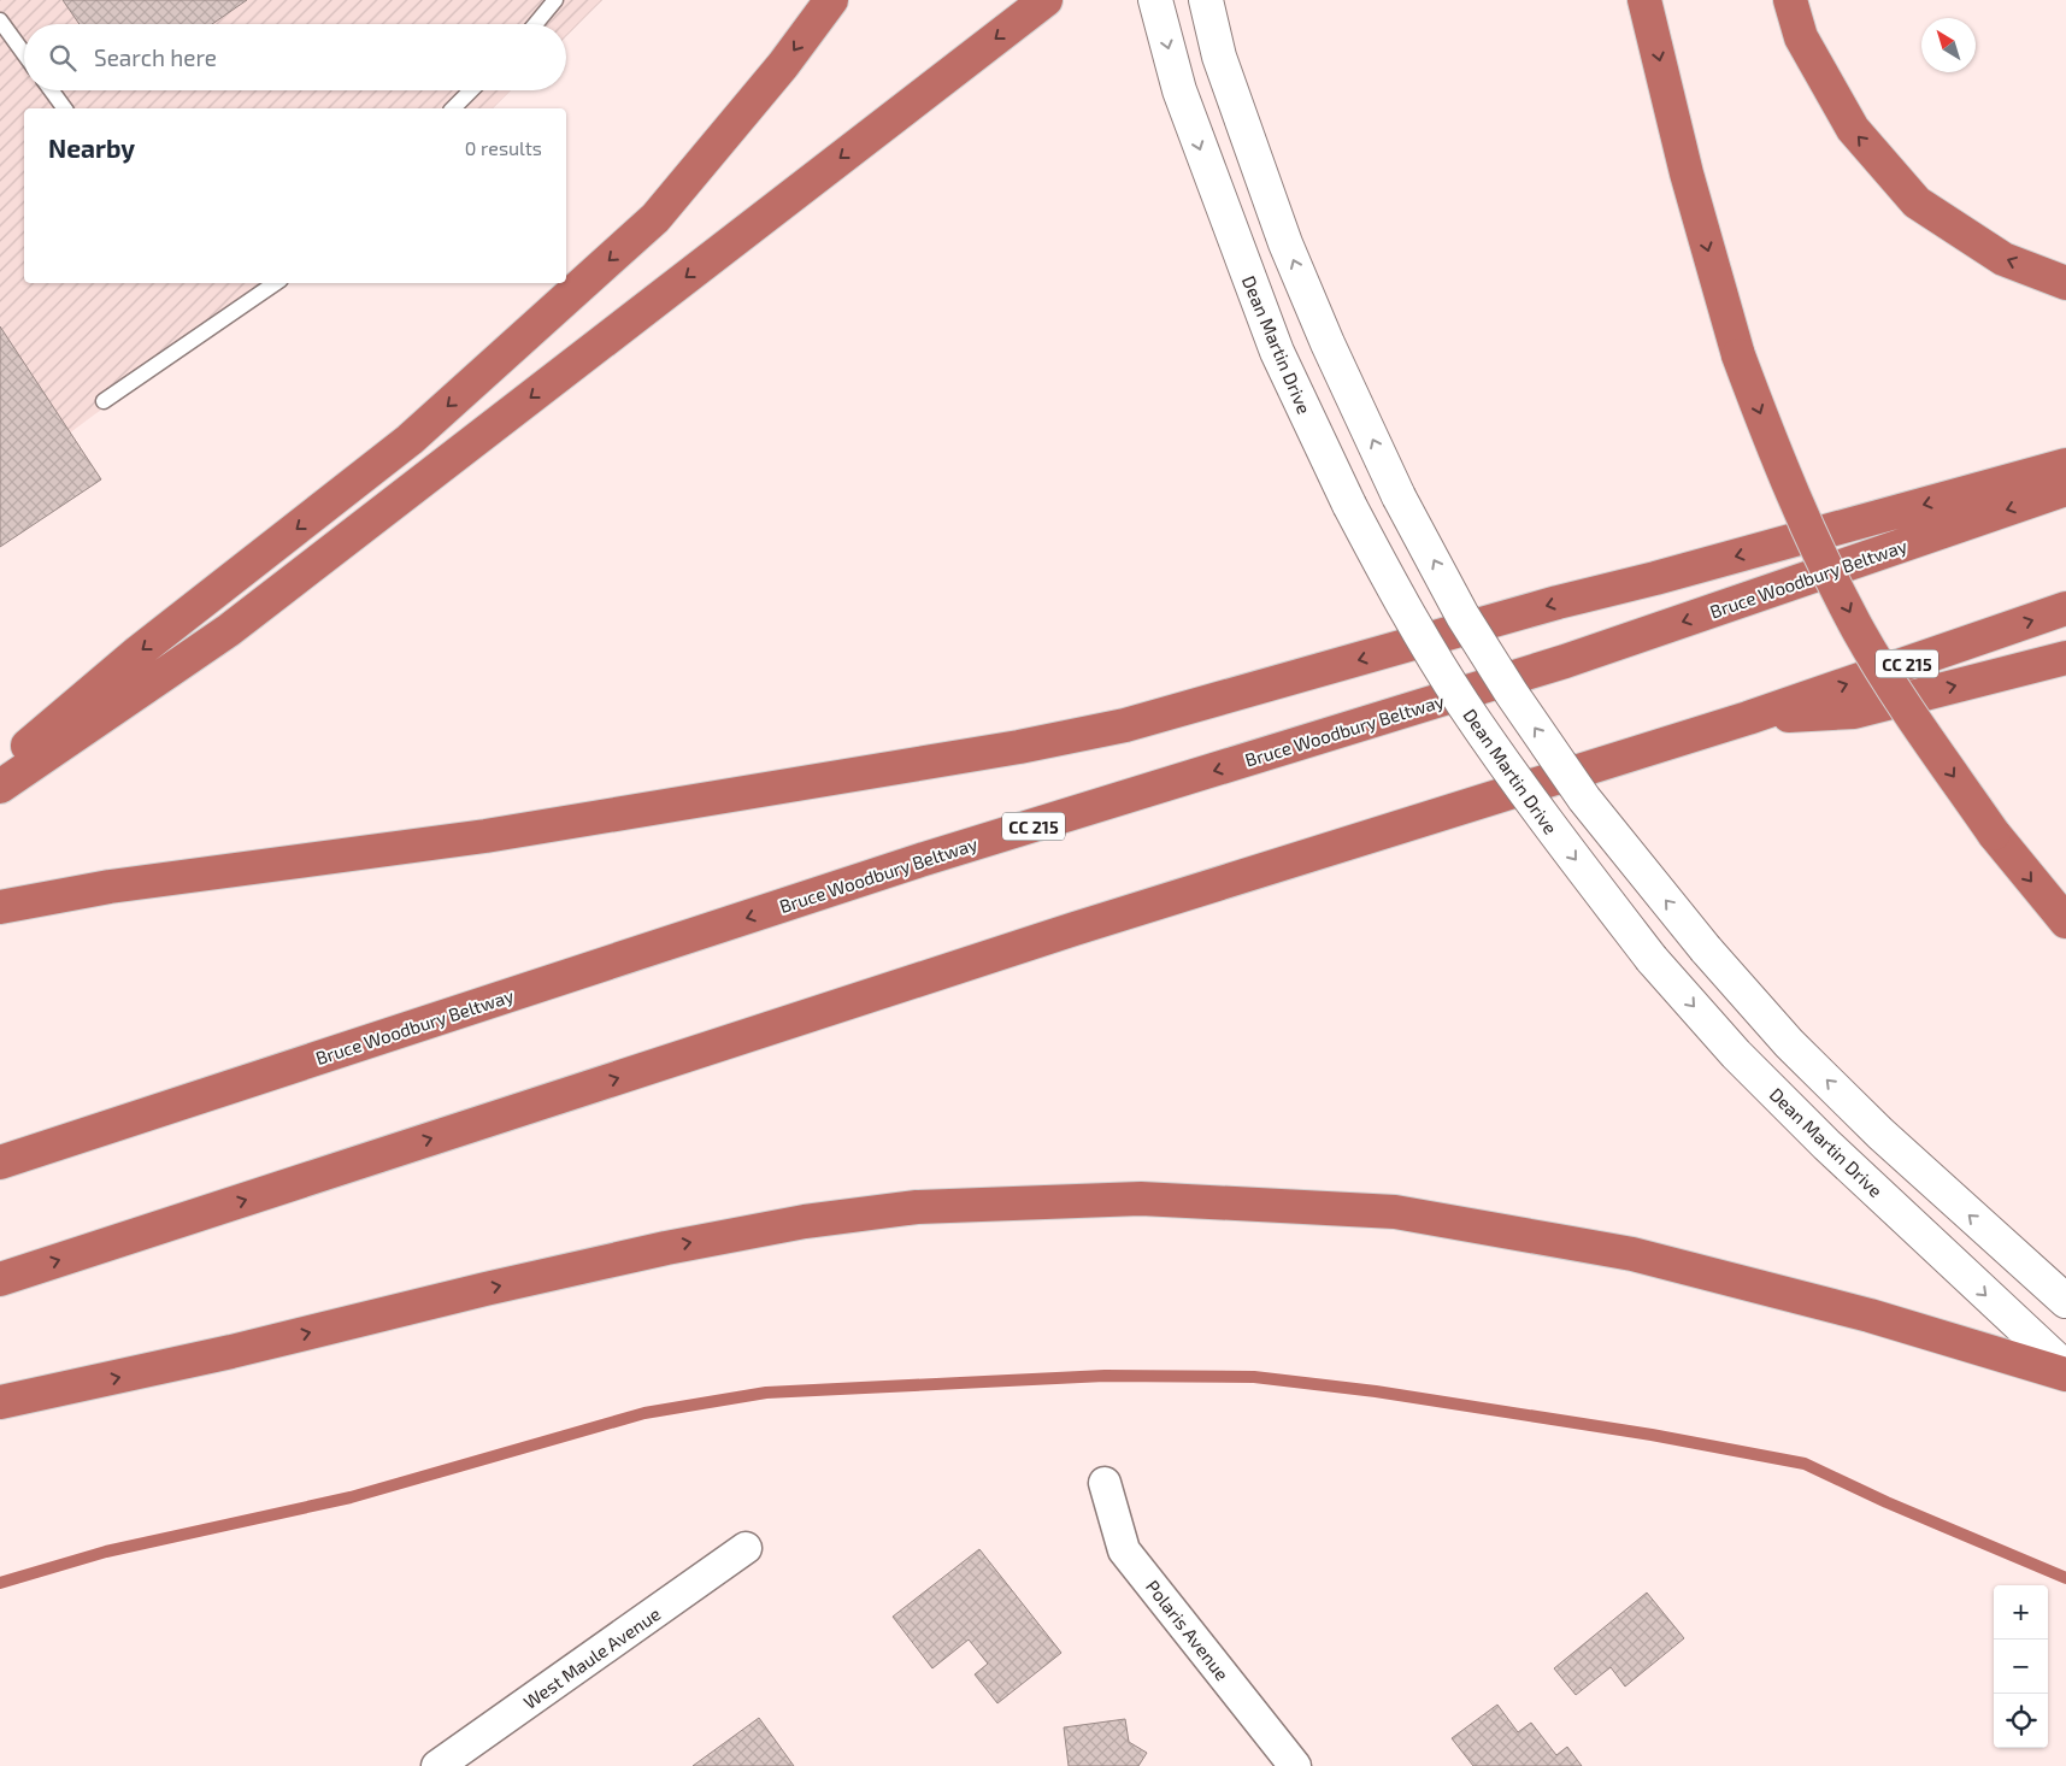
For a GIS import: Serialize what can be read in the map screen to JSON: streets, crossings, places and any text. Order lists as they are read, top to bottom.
{
  "streets": {
    "highway": ["Bruce Woodbury Beltway", "CC 215"],
    "main road": ["Dean Martin Drive"],
    "street": ["Polaris Avenue", "West Maule Avenue"]
  },
  "north": "top left",
  "page": {
    "search": "Search here",
    "heading": ["Nearby", "0 results"],
    "map_buttons": ["+", "−"]
  }
}
